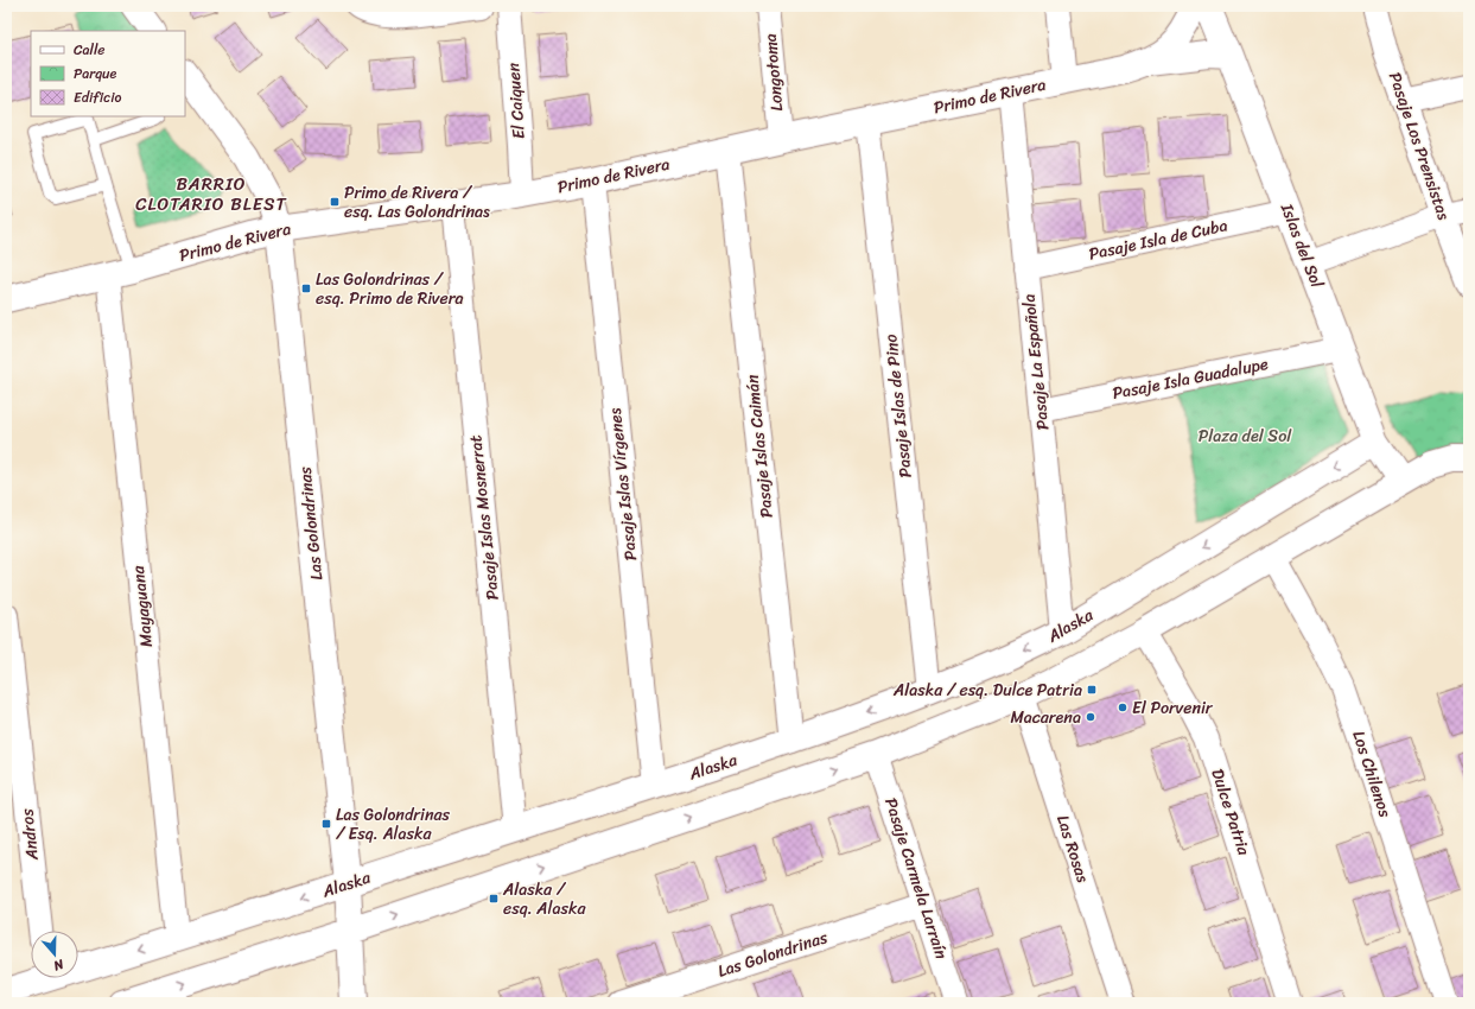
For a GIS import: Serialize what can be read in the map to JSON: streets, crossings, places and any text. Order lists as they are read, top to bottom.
{
  "streets": {
    "street": [
      "Longotoma",
      "Primo de Rivera",
      "El Caiquen",
      "Pasaje Los Prensistas",
      "Pasaje Isla de Cuba",
      "Islas del Sol",
      "Pasaje La Española",
      "Pasaje Isla Guadalupe",
      "Pasaje Islas de Pino",
      "Pasaje Islas Caimán",
      "Pasaje Islas Vírgenes",
      "Pasaje Islas Mosnerrat",
      "Las Golondrinas",
      "Mayaguana",
      "Alaska",
      "Los Chilenos",
      "Dulce Patria",
      "Andros",
      "Las Rosas",
      "Pasaje Carmela Larraín"
    ]
  },
  "crossings": [
    ["Longotoma", "Primo de Rivera"],
    ["Primo de Rivera", "El Caiquen"],
    ["Primo de Rivera", "Pasaje La Española"],
    ["Primo de Rivera", "Pasaje Islas de Pino"],
    ["Primo de Rivera", "Pasaje Islas Caimán"],
    ["Primo de Rivera", "Pasaje Islas Vírgenes"],
    ["Primo de Rivera", "Pasaje Islas Mosnerrat"],
    ["Primo de Rivera", "Las Golondrinas"],
    ["Primo de Rivera", "Mayaguana"],
    ["Pasaje Isla de Cuba", "Islas del Sol"],
    ["Pasaje Isla de Cuba", "Pasaje La Española"],
    ["Islas del Sol", "Pasaje Isla Guadalupe"],
    ["Islas del Sol", "Alaska"],
    ["Pasaje La Española", "Pasaje Isla Guadalupe"],
    ["Pasaje La Española", "Alaska"],
    ["Pasaje Islas de Pino", "Alaska"],
    ["Pasaje Islas Caimán", "Alaska"],
    ["Pasaje Islas Vírgenes", "Alaska"],
    ["Pasaje Islas Mosnerrat", "Alaska"],
    ["Las Golondrinas", "Alaska"],
    ["Las Golondrinas", "Pasaje Carmela Larraín"],
    ["Mayaguana", "Alaska"]
  ],
  "districts": ["BARRIO CLOTARIO BLEST"],
  "parks": ["Plaza del Sol"],
  "places": {
    "transit": [
      "Primo de Rivera / esq. Las Golondrinas",
      "Las Golondrinas / esq. Primo de Rivera",
      "Alaska / esq. Dulce Patria",
      "Las Golondrinas / Esq. Alaska",
      "Alaska / esq. Alaska"
    ],
    "other": ["El Porvenir", "Macarena"]
  },
  "legend": ["Calle", "Parque", "Edificio"],
  "north": "bottom"
}
